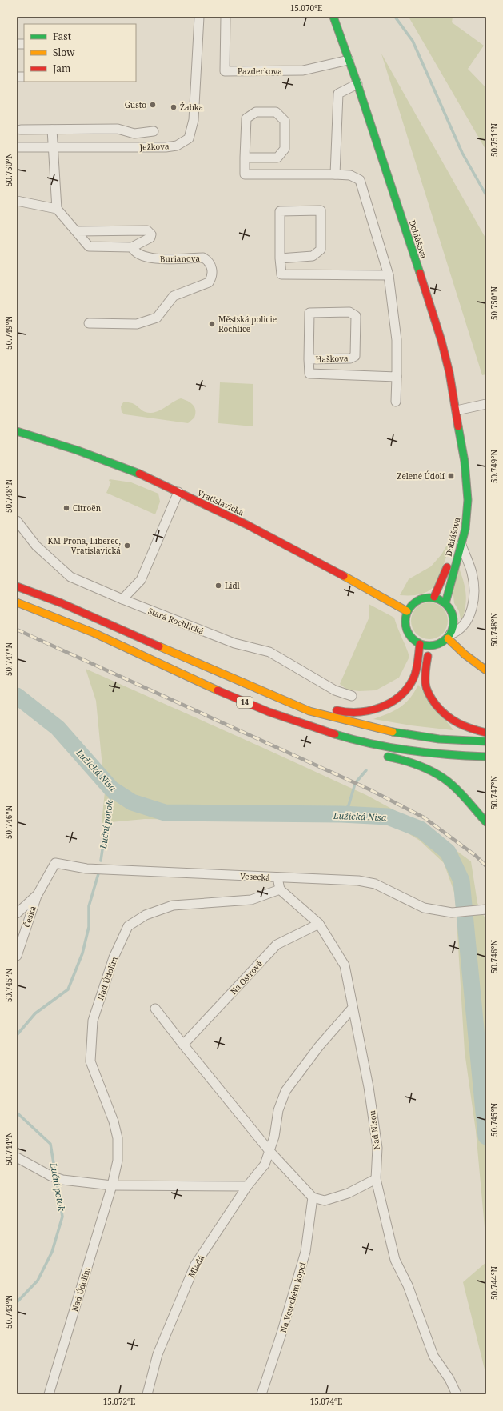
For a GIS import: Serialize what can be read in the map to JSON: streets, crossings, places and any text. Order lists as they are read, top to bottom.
{
  "streets": {
    "main road": ["Dobiášova", "Vratislavická", "14"],
    "street": [
      "Pazderkova",
      "Ježkova",
      "Burianova",
      "Haškova",
      "Stará Rochlická",
      "Vesecká",
      "Česká",
      "Na Ostrově",
      "Nad Údolím",
      "Nad Nisou",
      "Mladá",
      "Na Veseckém kopci"
    ]
  },
  "crossings": [
    ["Pazderkova", "Dobiášova"],
    ["Dobiášova", "Vratislavická"],
    ["Vesecká", "Česká"],
    ["Na Ostrově", "Nad Nisou"],
    ["Nad Údolím", "Nad Nisou"]
  ],
  "water": ["Lužická Nisa", "Luční potok"],
  "places": {
    "other": [
      "Gusto",
      "Žabka",
      "Městská policie Rochlice",
      "Citroën",
      "KM-Prona, Liberec, Vratislavická",
      "Lidl"
    ],
    "transit": ["Zelené Údolí"]
  },
  "legend": ["Fast", "Slow", "Jam"],
  "coordinates": [
    "15.070°E",
    "50.751°N",
    "50.750°N",
    "50.749°N",
    "50.748°N",
    "50.747°N",
    "50.746°N",
    "50.745°N",
    "50.744°N",
    "50.743°N",
    "15.072°E",
    "15.074°E"
  ]
}
